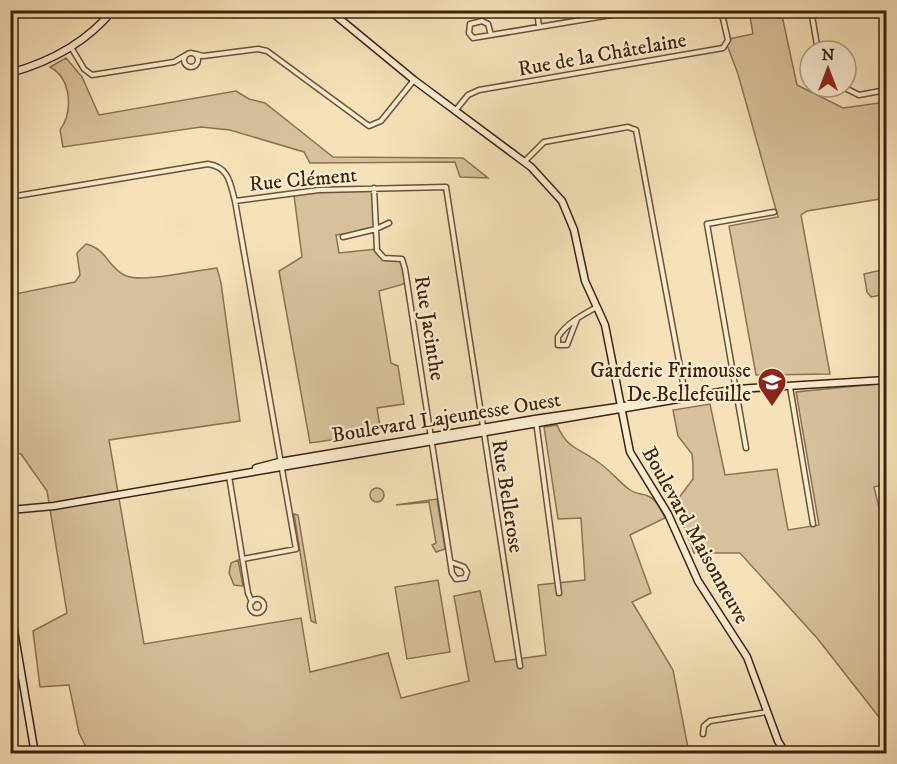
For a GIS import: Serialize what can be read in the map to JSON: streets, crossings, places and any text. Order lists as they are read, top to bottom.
{
  "streets": {
    "street": [
      "Rue de la Châtelaine",
      "Rue Clément",
      "Rue Jacinthe",
      "Boulevard Lajeunesse Ouest",
      "Rue Bellerose",
      "Boulevard Maisonneuve"
    ]
  },
  "crossings": [
    ["Rue de la Châtelaine", "Boulevard Maisonneuve"],
    ["Rue Clément", "Rue Jacinthe"],
    ["Rue Clément", "Rue Bellerose"],
    ["Rue Jacinthe", "Boulevard Lajeunesse Ouest"],
    ["Boulevard Lajeunesse Ouest", "Rue Bellerose"],
    ["Boulevard Lajeunesse Ouest", "Boulevard Maisonneuve"]
  ],
  "places": {
    "school or university": ["Garderie Frimousse De Bellefeuille"]
  },
  "north": "top"
}
